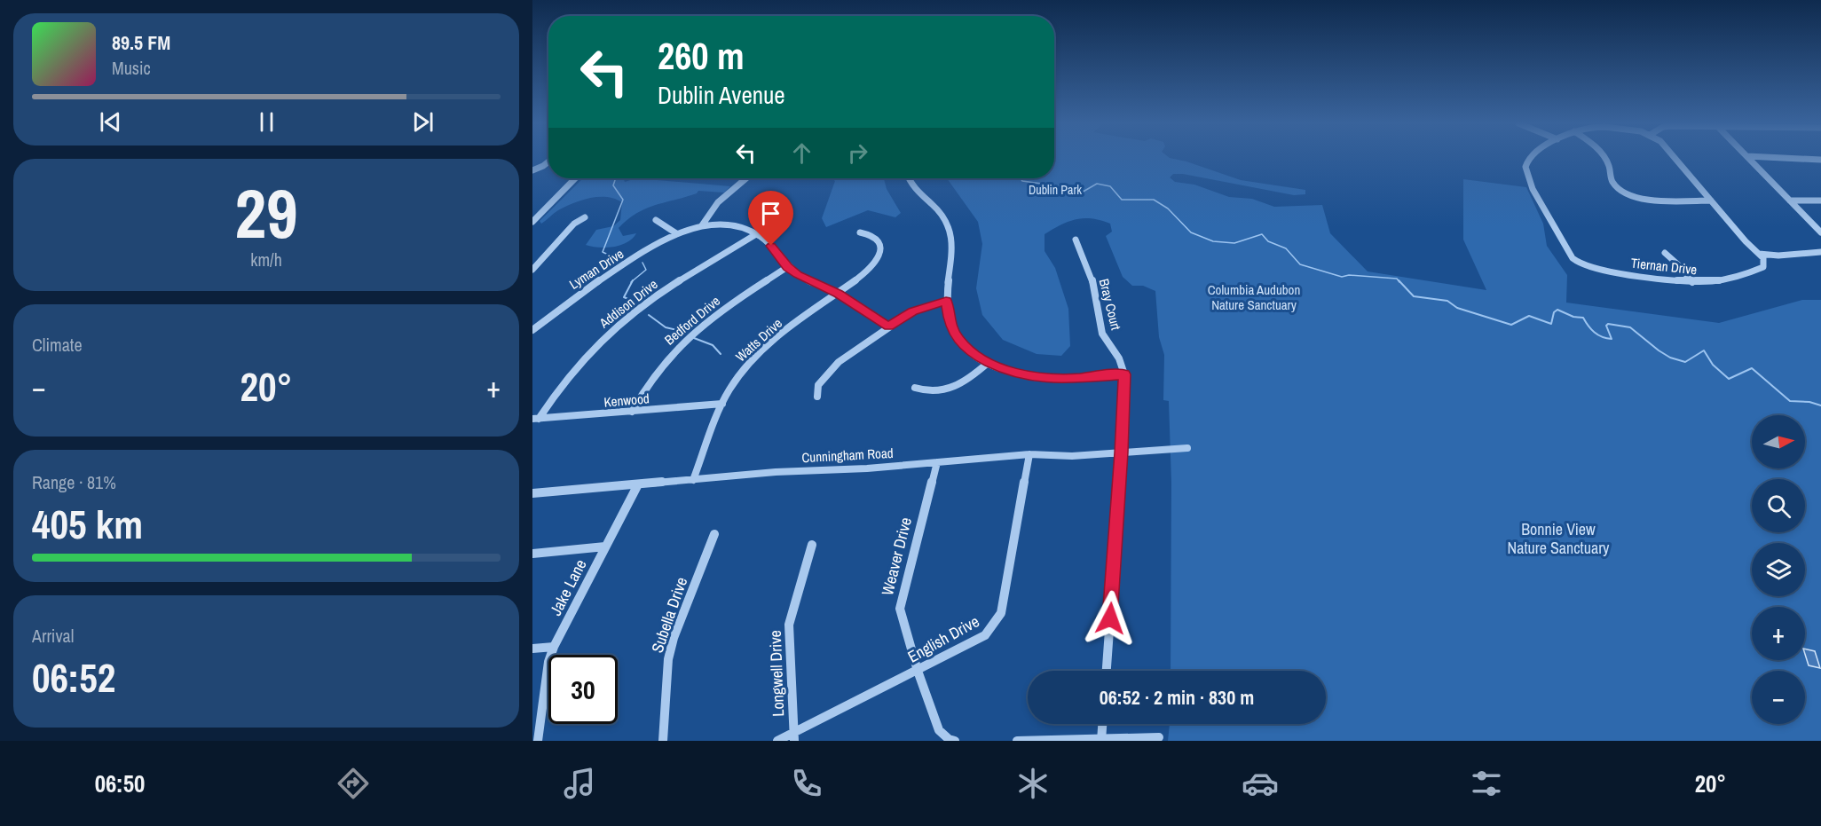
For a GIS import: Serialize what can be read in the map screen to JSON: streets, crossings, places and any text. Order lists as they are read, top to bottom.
{
  "streets": {
    "street": [
      "Tiernan Drive",
      "Lyman Drive",
      "Addison Drive",
      "Bray Court",
      "Bedford Drive",
      "Watts Drive",
      "Kenwood",
      "Cunningham Road",
      "Weaver Drive",
      "Jake Lane",
      "Subella Drive",
      "English Drive",
      "Longwell Drive"
    ]
  },
  "crossings": [
    ["Addison Drive", "Kenwood"],
    ["Bedford Drive", "Kenwood"],
    ["Watts Drive", "Kenwood"],
    ["Watts Drive", "Cunningham Road"],
    ["Cunningham Road", "Weaver Drive"],
    ["Cunningham Road", "Jake Lane"],
    ["Cunningham Road", "English Drive"],
    ["Weaver Drive", "English Drive"],
    ["English Drive", "Longwell Drive"]
  ],
  "parks": ["Dublin Park", "Columbia Audubon Nature Sanctuary", "Bonnie View Nature Sanctuary"],
  "north": "right",
  "page": {
    "turn": ["260 m", "Dublin Avenue"],
    "song": ["89.5 FM", "Music"],
    "tile": [
      ["29", "km/h"],
      "Climate",
      ["Range · 81%", "405 km"],
      ["Arrival", "06:52"]
    ],
    "heat": ["−", "20°", "+"],
    "map_buttons": ["+", "−"],
    "limit": "30",
    "trip": "06:52 · 2 min · 830 m",
    "tabs": ["06:50", "20°"]
  }
}
